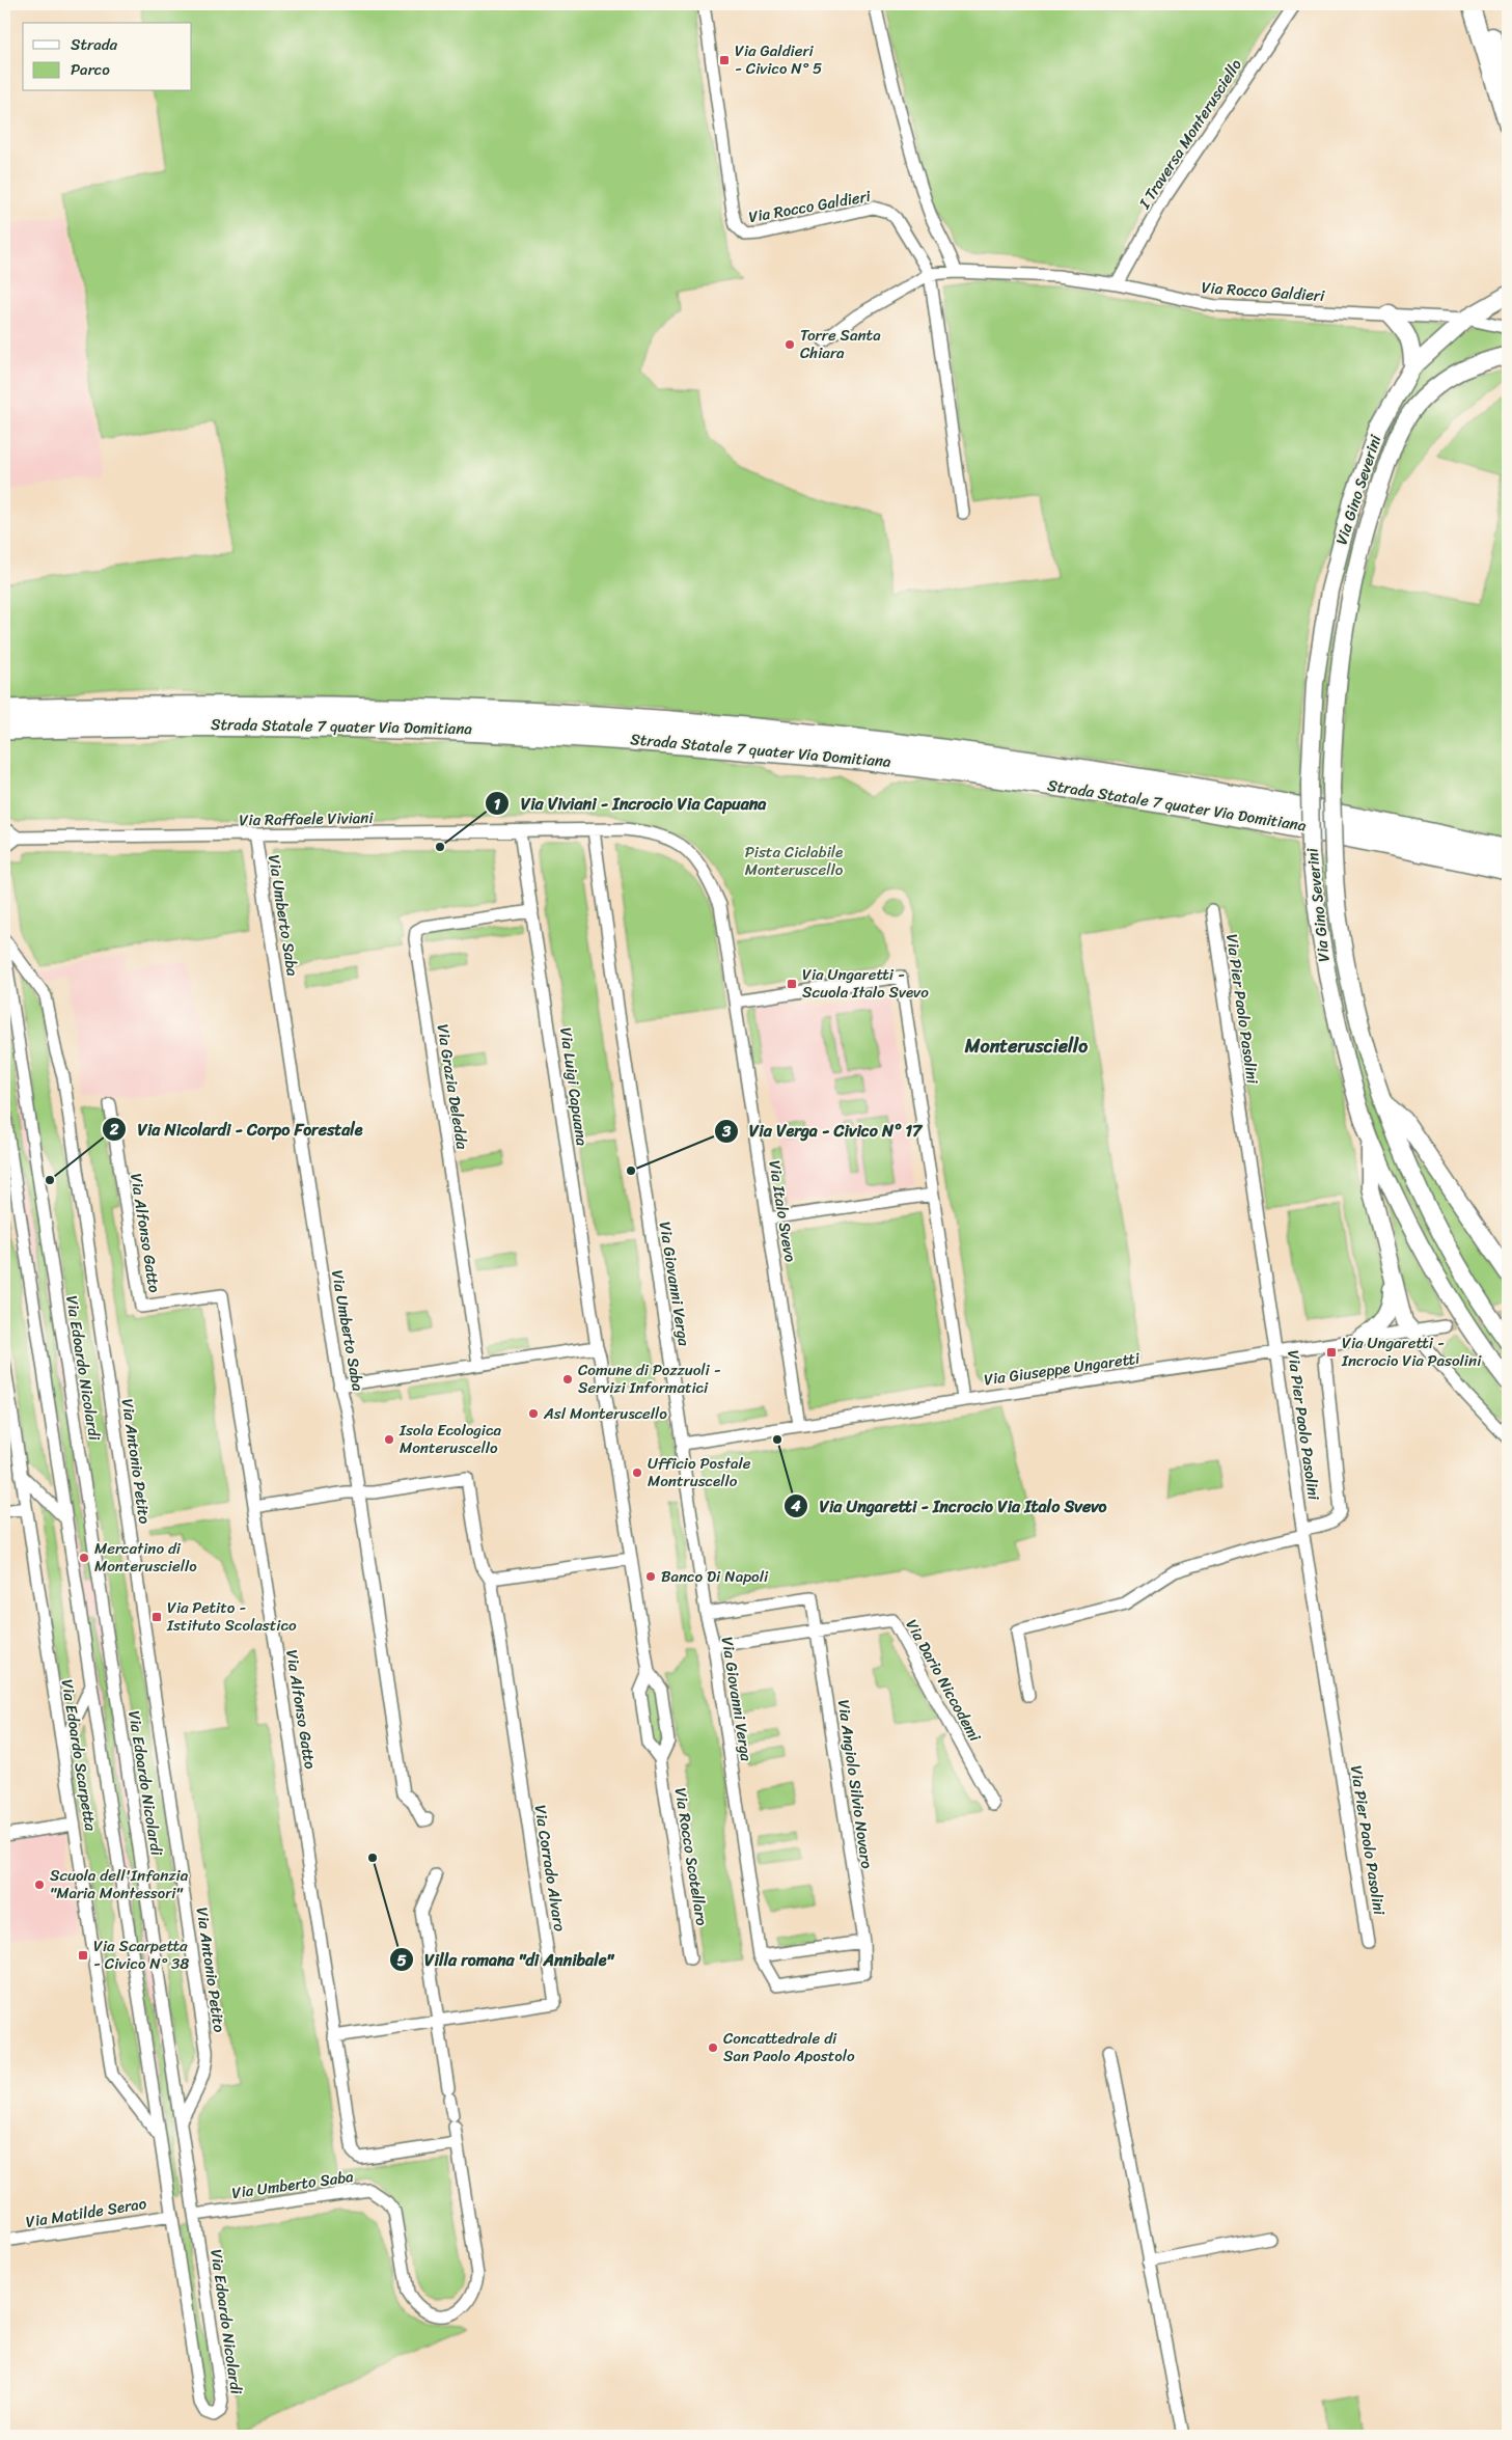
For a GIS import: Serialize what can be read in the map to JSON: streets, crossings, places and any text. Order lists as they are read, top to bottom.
{
  "streets": {
    "highway": ["Strada Statale 7 quater Via Domitiana"],
    "street": [
      "I Traversa Monterusciello",
      "Via Rocco Galdieri",
      "Via Gino Severini",
      "Via Raffaele Viviani",
      "Via Umberto Saba",
      "Via Pier Paolo Pasolini",
      "Via Grazia Deledda",
      "Via Luigi Capuana",
      "Via Italo Svevo",
      "Via Alfonso Gatto",
      "Via Giovanni Verga",
      "Via Edoardo Nicolardi",
      "Via Giuseppe Ungaretti",
      "Via Antonio Petito",
      "Via Dario Niccodemi",
      "Via Edoardo Scarpetta",
      "Via Angiolo Silvio Novaro",
      "Via Rocco Scotellaro",
      "Via Corrado Alvaro",
      "Via Matilde Serao"
    ]
  },
  "crossings": [
    ["I Traversa Monterusciello", "Via Rocco Galdieri"],
    ["Via Rocco Galdieri", "Via Gino Severini"],
    ["Via Raffaele Viviani", "Via Umberto Saba"],
    ["Via Raffaele Viviani", "Via Luigi Capuana"],
    ["Via Raffaele Viviani", "Via Italo Svevo"],
    ["Via Raffaele Viviani", "Via Giovanni Verga"],
    ["Via Umberto Saba", "Via Alfonso Gatto"],
    ["Via Umberto Saba", "Via Edoardo Nicolardi"],
    ["Via Umberto Saba", "Via Corrado Alvaro"],
    ["Via Pier Paolo Pasolini", "Via Giuseppe Ungaretti"],
    ["Via Grazia Deledda", "Via Luigi Capuana"],
    ["Via Luigi Capuana", "Via Rocco Scotellaro"],
    ["Via Italo Svevo", "Via Giovanni Verga"],
    ["Via Italo Svevo", "Via Giuseppe Ungaretti"],
    ["Via Alfonso Gatto", "Via Corrado Alvaro"],
    ["Via Giovanni Verga", "Via Giuseppe Ungaretti"],
    ["Via Giovanni Verga", "Via Dario Niccodemi"],
    ["Via Giovanni Verga", "Via Angiolo Silvio Novaro"],
    ["Via Edoardo Nicolardi", "Via Antonio Petito"],
    ["Via Edoardo Nicolardi", "Via Edoardo Scarpetta"],
    ["Via Edoardo Nicolardi", "Via Matilde Serao"],
    ["Via Dario Niccodemi", "Via Angiolo Silvio Novaro"]
  ],
  "districts": ["Monterusciello"],
  "parks": ["Pista Ciclabile Monteruscello"],
  "places": {
    "transit": [
      "Via Galdieri - Civico N° 5",
      "Via Ungaretti - Scuola Italo Svevo",
      "Via Ungaretti - Incrocio Via Pasolini",
      "Via Petito - Istituto Scolastico",
      "Via Scarpetta - Civico N° 38"
    ],
    "other": [
      "Torre Santa Chiara",
      "Via Viviani - Incrocio Via Capuana",
      "Via Verga - Civico N° 17",
      "Via Nicolardi - Corpo Forestale",
      "Comune di Pozzuoli - Servizi Informatici",
      "Asl Monteruscello",
      "Isola Ecologica Monteruscello",
      "Via Ungaretti - Incrocio Via Italo Svevo",
      "Ufficio Postale Montruscello",
      "Mercatino di Monterusciello",
      "Banco Di Napoli",
      "Villa romana \"di Annibale\"",
      "Scuola dell'Infanzia \"Maria Montessori\"",
      "Concattedrale di San Paolo Apostolo"
    ]
  },
  "legend": ["Strada", "Parco"]
}
